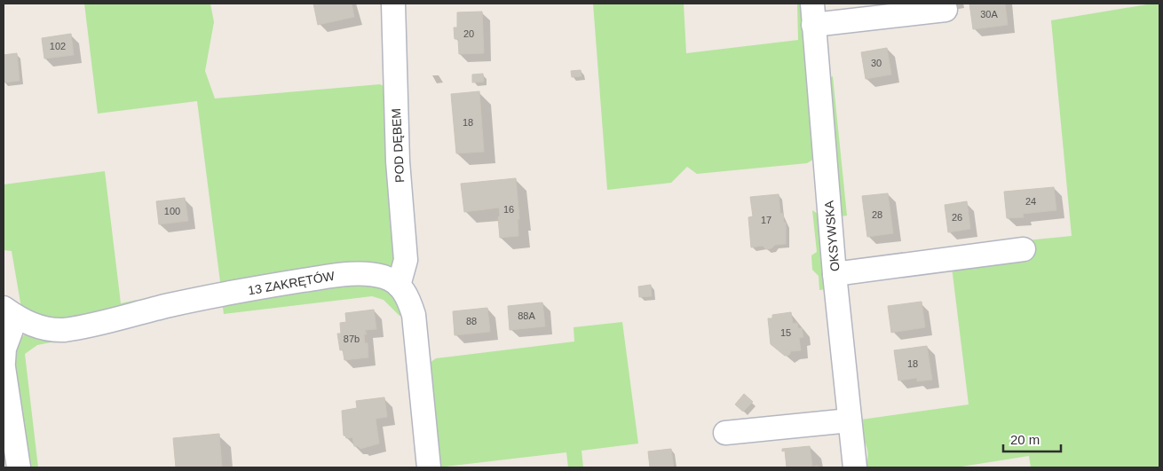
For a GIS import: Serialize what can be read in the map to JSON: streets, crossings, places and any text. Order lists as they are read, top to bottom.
{
  "streets": {
    "street": ["POD DĘBEM", "OKSYWSKA", "13 ZAKRĘTÓW"]
  },
  "crossings": [
    ["POD DĘBEM", "13 ZAKRĘTÓW"]
  ],
  "house_numbers": [
    "30A",
    "20",
    "102",
    "30",
    "18",
    "24",
    "16",
    "100",
    "28",
    "26",
    "17",
    "88A",
    "88",
    "15",
    "87b",
    "18"
  ],
  "scale_bar": "20 m"
}
